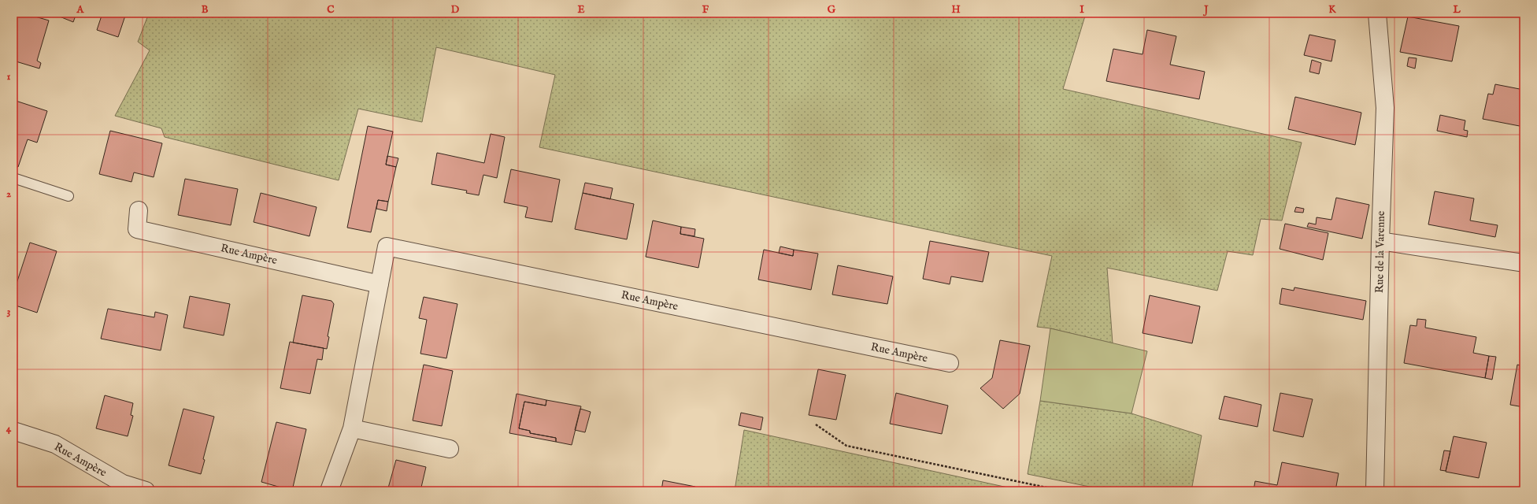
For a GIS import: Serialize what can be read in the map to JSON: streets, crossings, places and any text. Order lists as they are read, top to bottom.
{
  "streets": {
    "street": ["Rue de la Varenne", "Rue Ampère"]
  },
  "grid": {
    "columns": [
      "A",
      "B",
      "C",
      "D",
      "E",
      "F",
      "G",
      "H",
      "I",
      "J",
      "K",
      "L"
    ],
    "rows": [
      "1",
      "2",
      "3",
      "4"
    ]
  }
}
